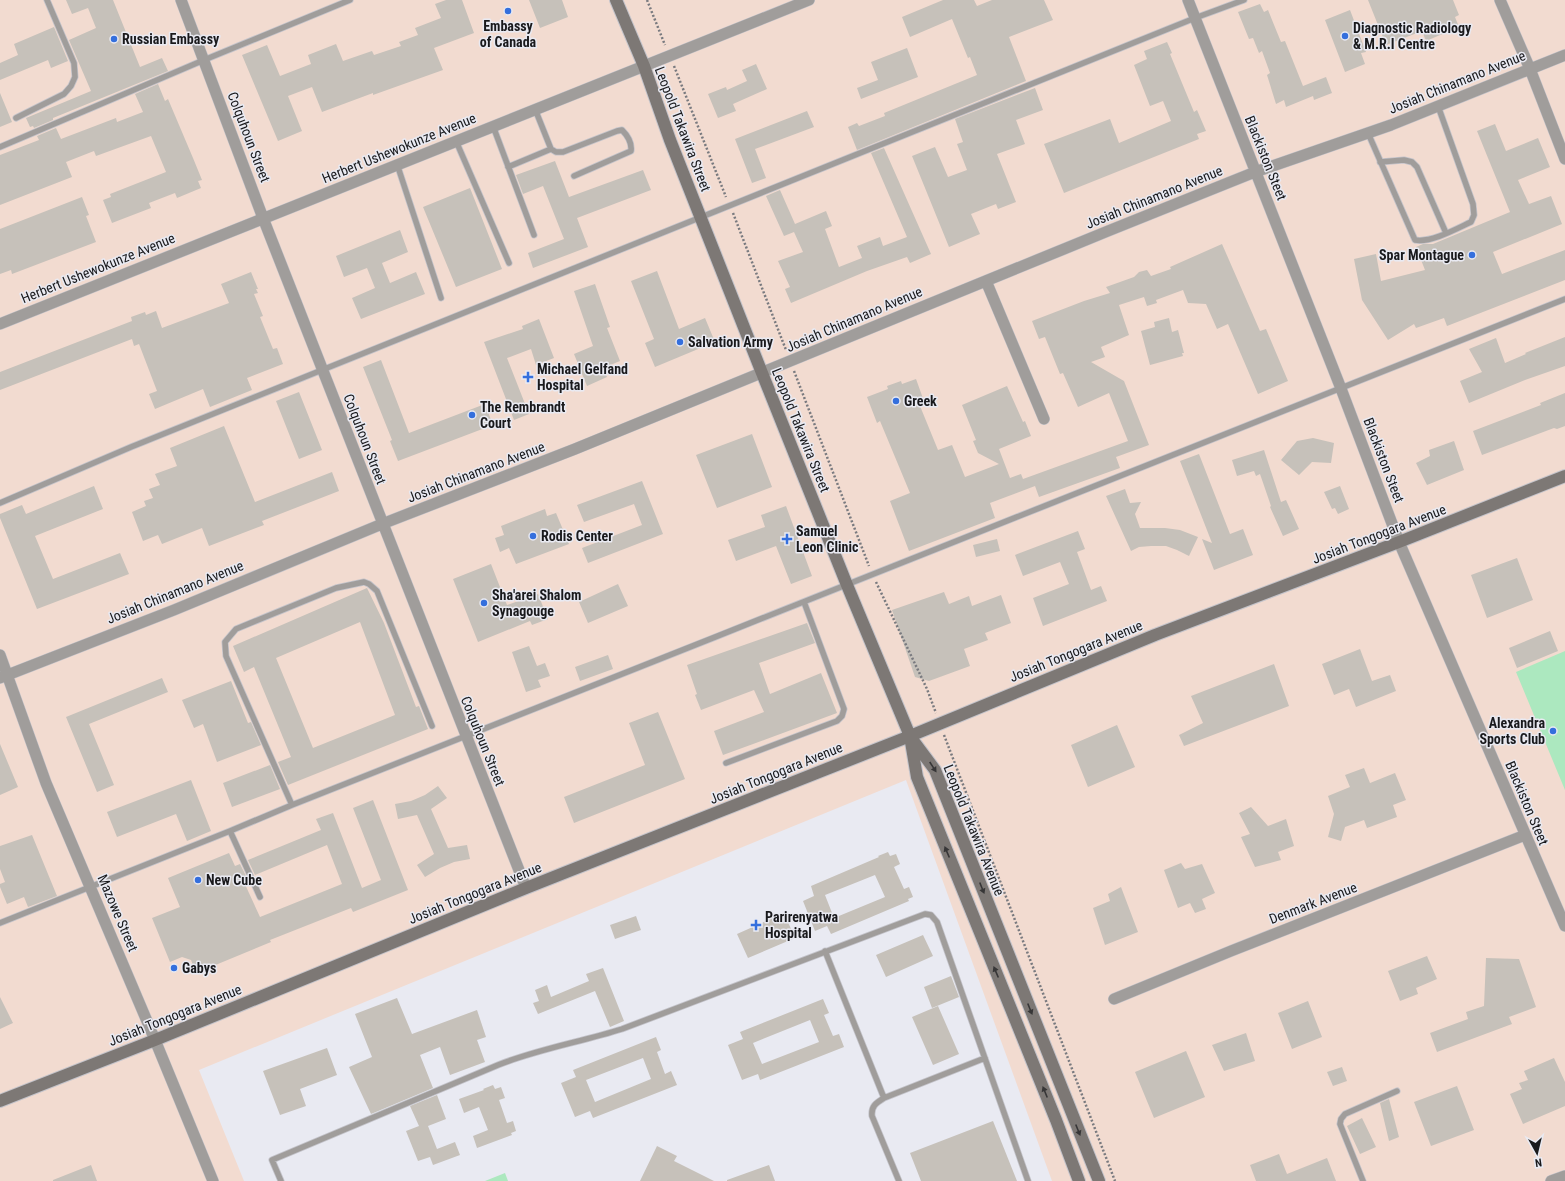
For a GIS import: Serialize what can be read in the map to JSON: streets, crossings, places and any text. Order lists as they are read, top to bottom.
{
  "streets": {
    "main road": ["Leopold Takawira Street", "Josiah Tongogara Avenue", "Leopold Takawira Avenue"],
    "street": [
      "Josiah Chinamano Avenue",
      "Colquhoun Street",
      "Herbert Ushewokunze Avenue",
      "Blackiston Steet",
      "Denmark Avenue",
      "Mazowe Street"
    ]
  },
  "crossings": [
    ["Josiah Chinamano Avenue", "Leopold Takawira Street"],
    ["Josiah Chinamano Avenue", "Colquhoun Street"],
    ["Josiah Chinamano Avenue", "Blackiston Steet"],
    ["Josiah Chinamano Avenue", "Mazowe Street"],
    ["Leopold Takawira Street", "Herbert Ushewokunze Avenue"],
    ["Leopold Takawira Street", "Josiah Tongogara Avenue"],
    ["Leopold Takawira Street", "Leopold Takawira Avenue"],
    ["Colquhoun Street", "Herbert Ushewokunze Avenue"],
    ["Colquhoun Street", "Josiah Tongogara Avenue"],
    ["Blackiston Steet", "Josiah Tongogara Avenue"],
    ["Blackiston Steet", "Denmark Avenue"],
    ["Josiah Tongogara Avenue", "Leopold Takawira Avenue"],
    ["Josiah Tongogara Avenue", "Mazowe Street"]
  ],
  "places": {
    "other": [
      "Embassy of Canada",
      "Diagnostic Radiology & M.R.I Centre",
      "Russian Embassy",
      "Spar Montague",
      "Salvation Army",
      "Greek",
      "The Rembrandt Court",
      "Rodis Center",
      "Sha'arei Shalom Synagouge",
      "Alexandra Sports Club",
      "New Cube",
      "Gabys"
    ],
    "health": ["Michael Gelfand Hospital", "Samuel Leon Clinic", "Parirenyatwa Hospital"]
  },
  "north": "bottom"
}
